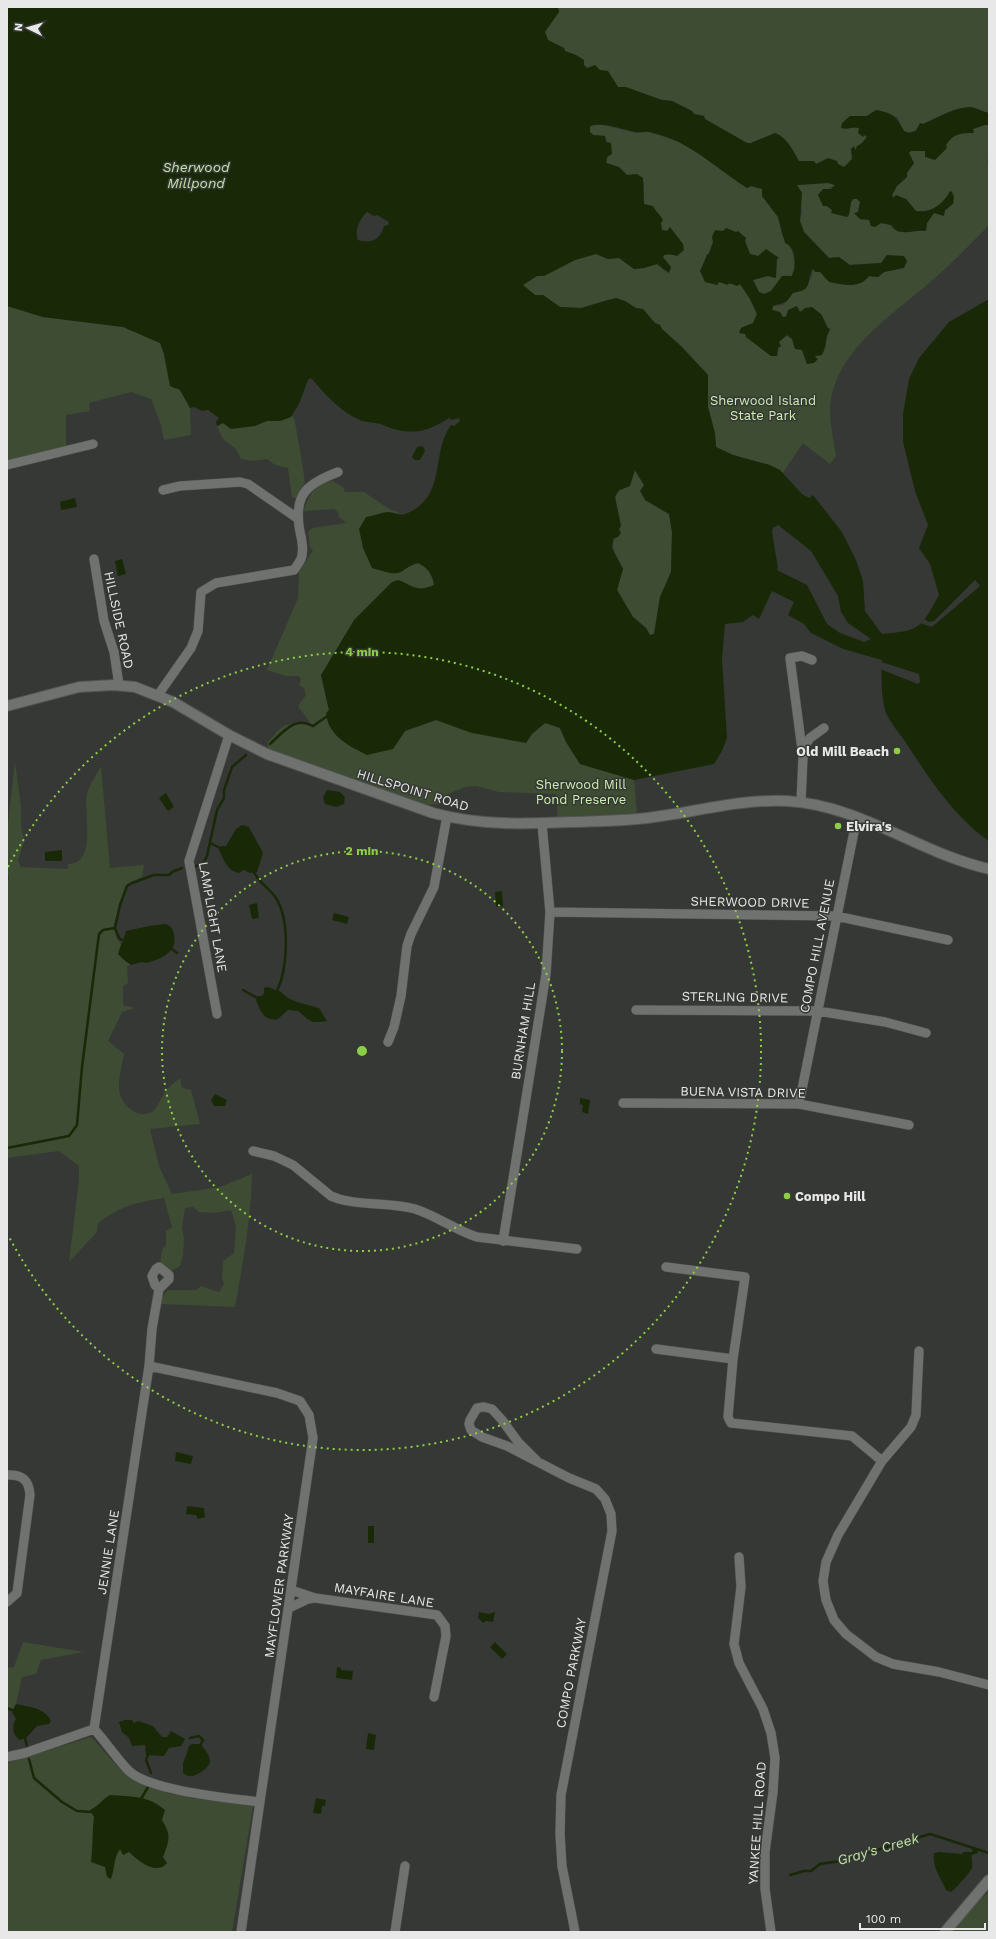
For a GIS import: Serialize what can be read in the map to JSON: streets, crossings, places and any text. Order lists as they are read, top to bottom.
{
  "streets": {
    "street": [
      "HILLSIDE ROAD",
      "HILLSPOINT ROAD",
      "SHERWOOD DRIVE",
      "LAMPLIGHT LANE",
      "COMPO HILL AVENUE",
      "STERLING DRIVE",
      "BURNHAM HILL",
      "BUENA VISTA DRIVE",
      "JENNIE LANE",
      "MAYFLOWER PARKWAY",
      "MAYFAIRE LANE",
      "COMPO PARKWAY",
      "YANKEE HILL ROAD"
    ]
  },
  "crossings": [
    ["HILLSIDE ROAD", "HILLSPOINT ROAD"],
    ["HILLSPOINT ROAD", "LAMPLIGHT LANE"],
    ["HILLSPOINT ROAD", "COMPO HILL AVENUE"],
    ["HILLSPOINT ROAD", "BURNHAM HILL"],
    ["SHERWOOD DRIVE", "COMPO HILL AVENUE"],
    ["SHERWOOD DRIVE", "BURNHAM HILL"],
    ["COMPO HILL AVENUE", "STERLING DRIVE"],
    ["COMPO HILL AVENUE", "BUENA VISTA DRIVE"],
    ["JENNIE LANE", "MAYFLOWER PARKWAY"],
    ["MAYFLOWER PARKWAY", "MAYFAIRE LANE"]
  ],
  "water": ["Sherwood Millpond", "Gray's Creek"],
  "parks": ["Sherwood Island State Park", "Sherwood Mill Pond Preserve"],
  "places": ["Old Mill Beach", "Elvira's", "Compo Hill"],
  "scale_bar": "100 m",
  "north": "left",
  "rings": ["4 min", "2 min"]
}
